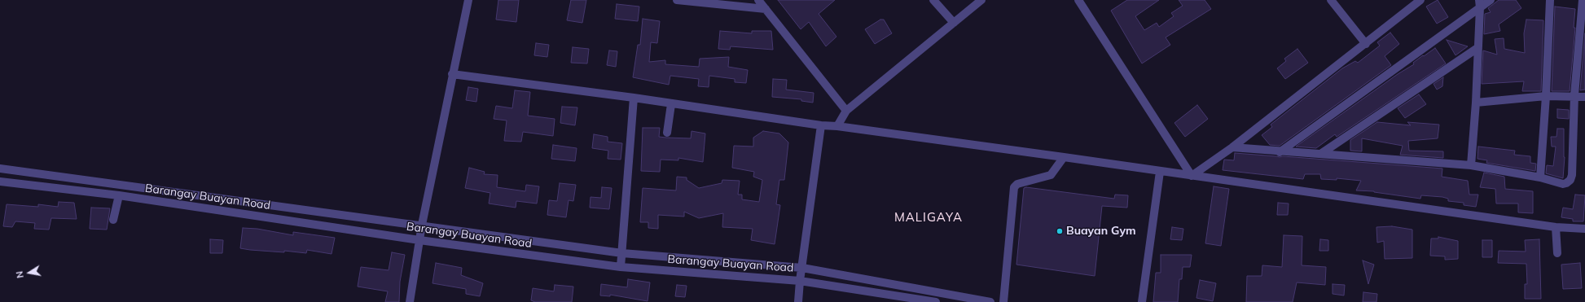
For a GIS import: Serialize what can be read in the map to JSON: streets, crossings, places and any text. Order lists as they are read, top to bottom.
{
  "streets": {
    "street": ["Barangay Buayan Road"]
  },
  "districts": ["MALIGAYA"],
  "places": ["Buayan Gym"],
  "north": "left"
}
